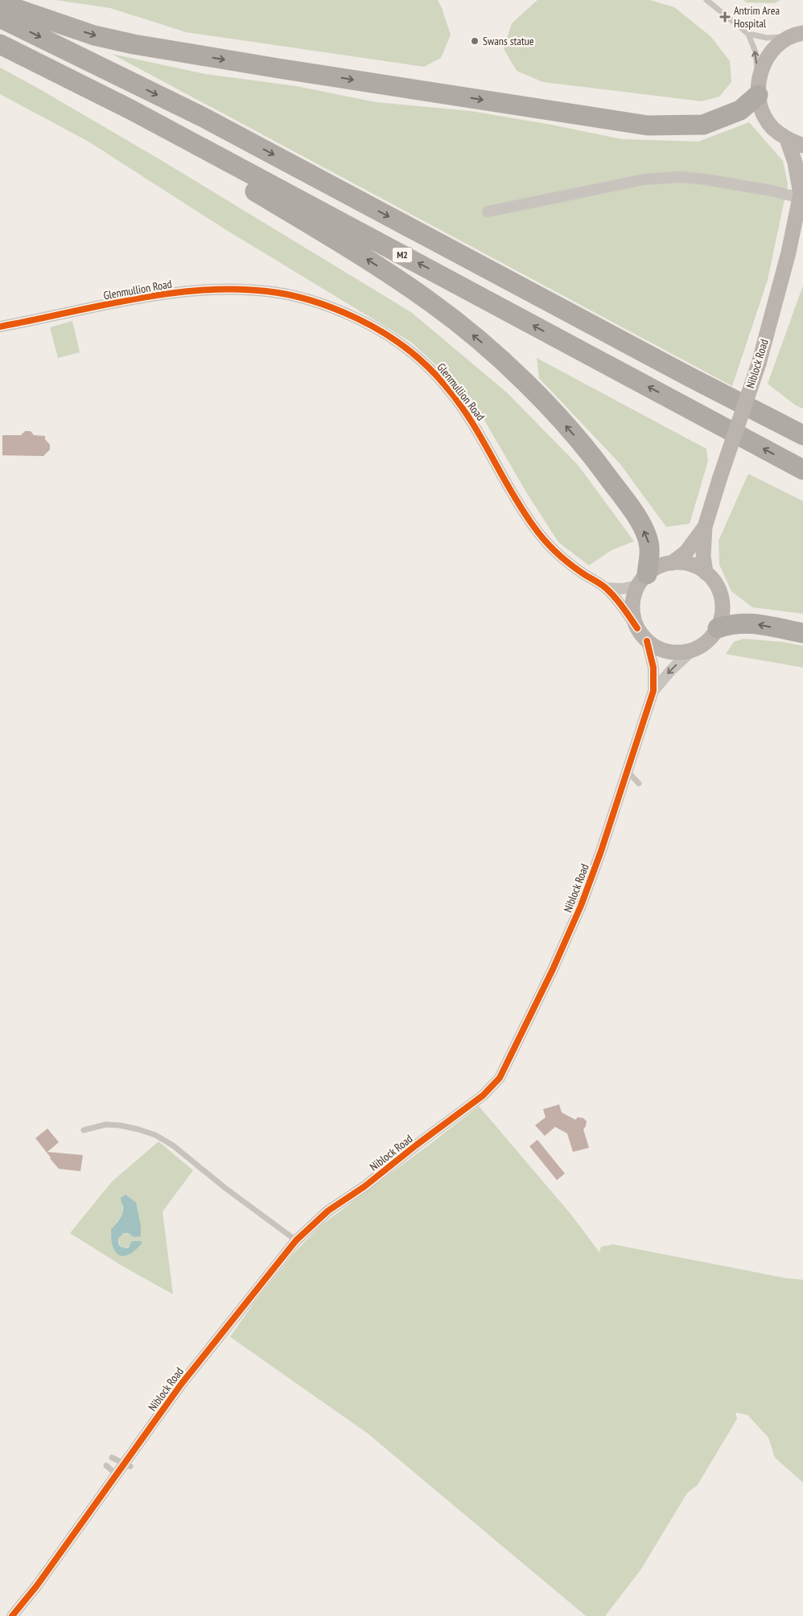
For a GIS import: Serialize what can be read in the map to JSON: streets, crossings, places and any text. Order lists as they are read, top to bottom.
{
  "streets": {
    "highway": ["M2"],
    "main road": ["Niblock Road"],
    "street": ["Glenmullion Road"]
  },
  "crossings": [
    ["Glenmullion Road", "Niblock Road"]
  ],
  "places": {
    "health": ["Antrim Area Hospital"],
    "other": ["Swans statue"]
  }
}
